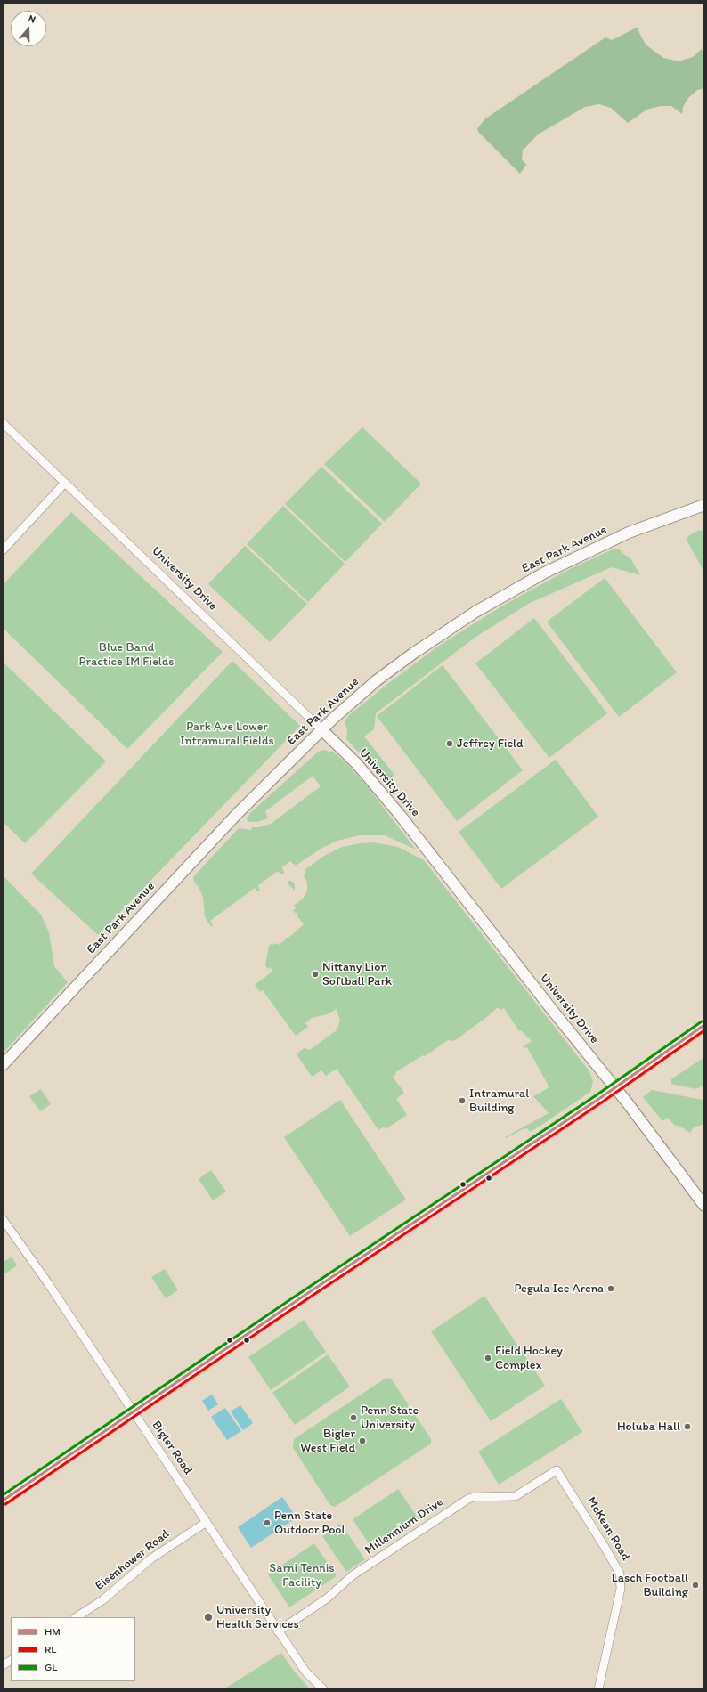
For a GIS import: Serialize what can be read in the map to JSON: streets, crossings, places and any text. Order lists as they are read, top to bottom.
{
  "streets": {
    "main road": ["East Park Avenue", "University Drive"],
    "street": [
      "Bigler Road",
      "Millennium Drive",
      "McKean Road",
      "Eisenhower Road"
    ]
  },
  "crossings": [
    ["East Park Avenue", "University Drive"],
    ["Bigler Road", "Millennium Drive"],
    ["Bigler Road", "Eisenhower Road"],
    ["Millennium Drive", "McKean Road"]
  ],
  "parks": ["Blue Band Practice IM Fields", "Park Ave Lower Intramural Fields", "Sarni Tennis Facility"],
  "places": [
    "Jeffrey Field",
    "Nittany Lion Softball Park",
    "Intramural Building",
    "Pegula Ice Arena",
    "Field Hockey Complex",
    "Penn State University",
    "Holuba Hall",
    "Bigler West Field",
    "Penn State Outdoor Pool",
    "Lasch Football Building",
    "University Health Services"
  ],
  "lines": ["transit line GL", "transit line HM", "transit line RL"],
  "legend": ["HM", "RL", "GL"],
  "north": "top"
}
